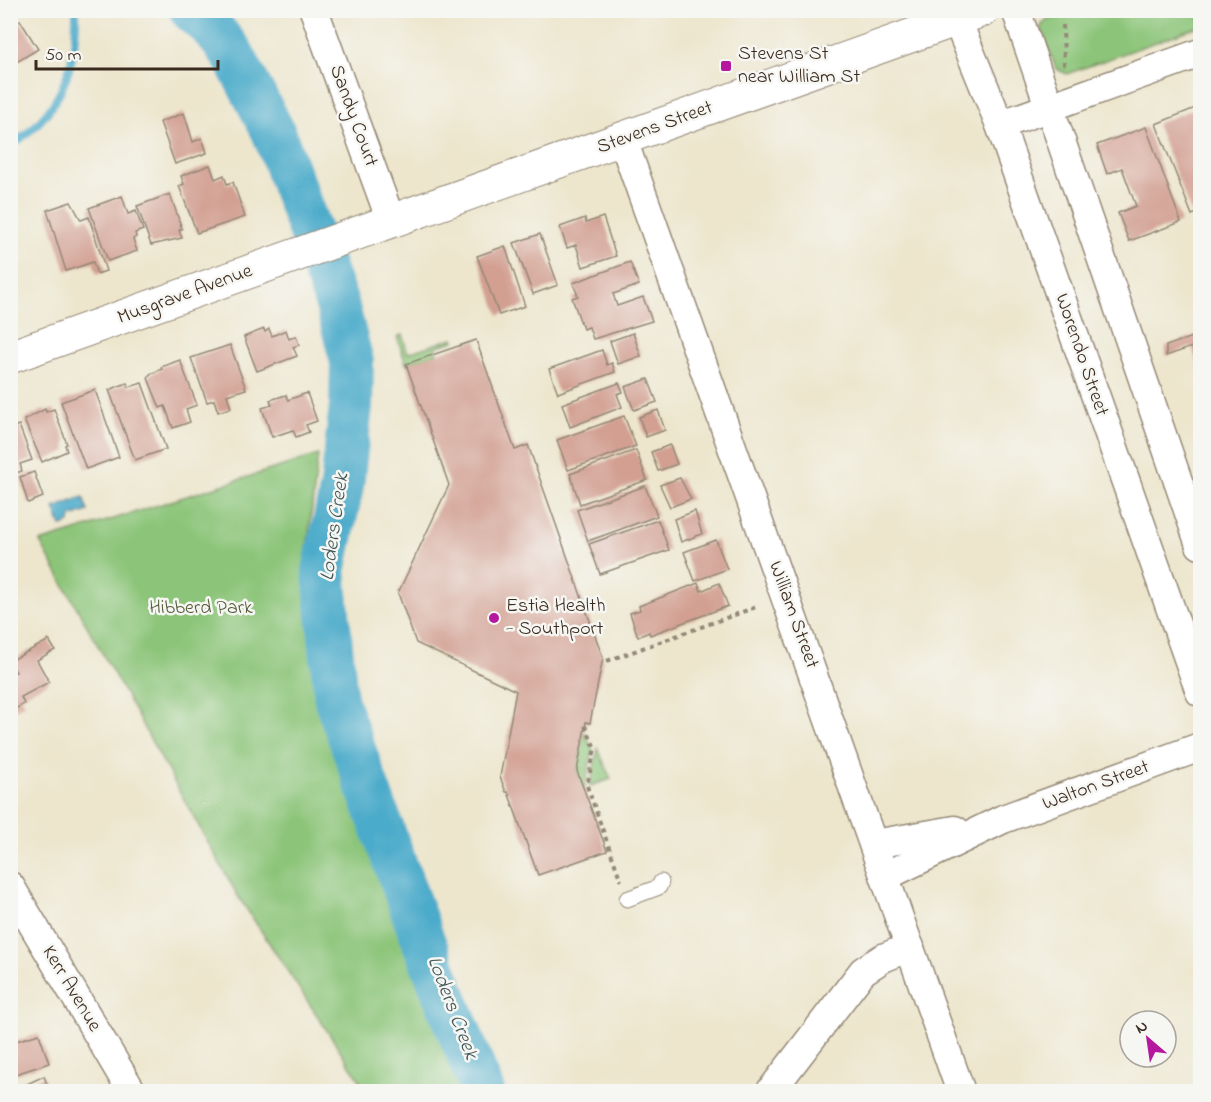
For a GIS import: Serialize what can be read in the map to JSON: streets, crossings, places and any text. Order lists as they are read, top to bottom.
{
  "streets": {
    "main road": ["Stevens Street", "Musgrave Avenue"],
    "street": [
      "Sandy Court",
      "Worendo Street",
      "William Street",
      "Walton Street",
      "Kerr Avenue"
    ]
  },
  "crossings": [
    ["Sandy Court", "Stevens Street"],
    ["Stevens Street", "Musgrave Avenue"],
    ["Stevens Street", "Worendo Street"],
    ["Stevens Street", "William Street"],
    ["William Street", "Walton Street"]
  ],
  "water": ["Loders Creek"],
  "parks": ["Hibberd Park"],
  "places": {
    "transit": ["Stevens St near William St"],
    "other": ["Estia Health - Southport"]
  },
  "scale_bar": "50 m",
  "north": "top left"
}
